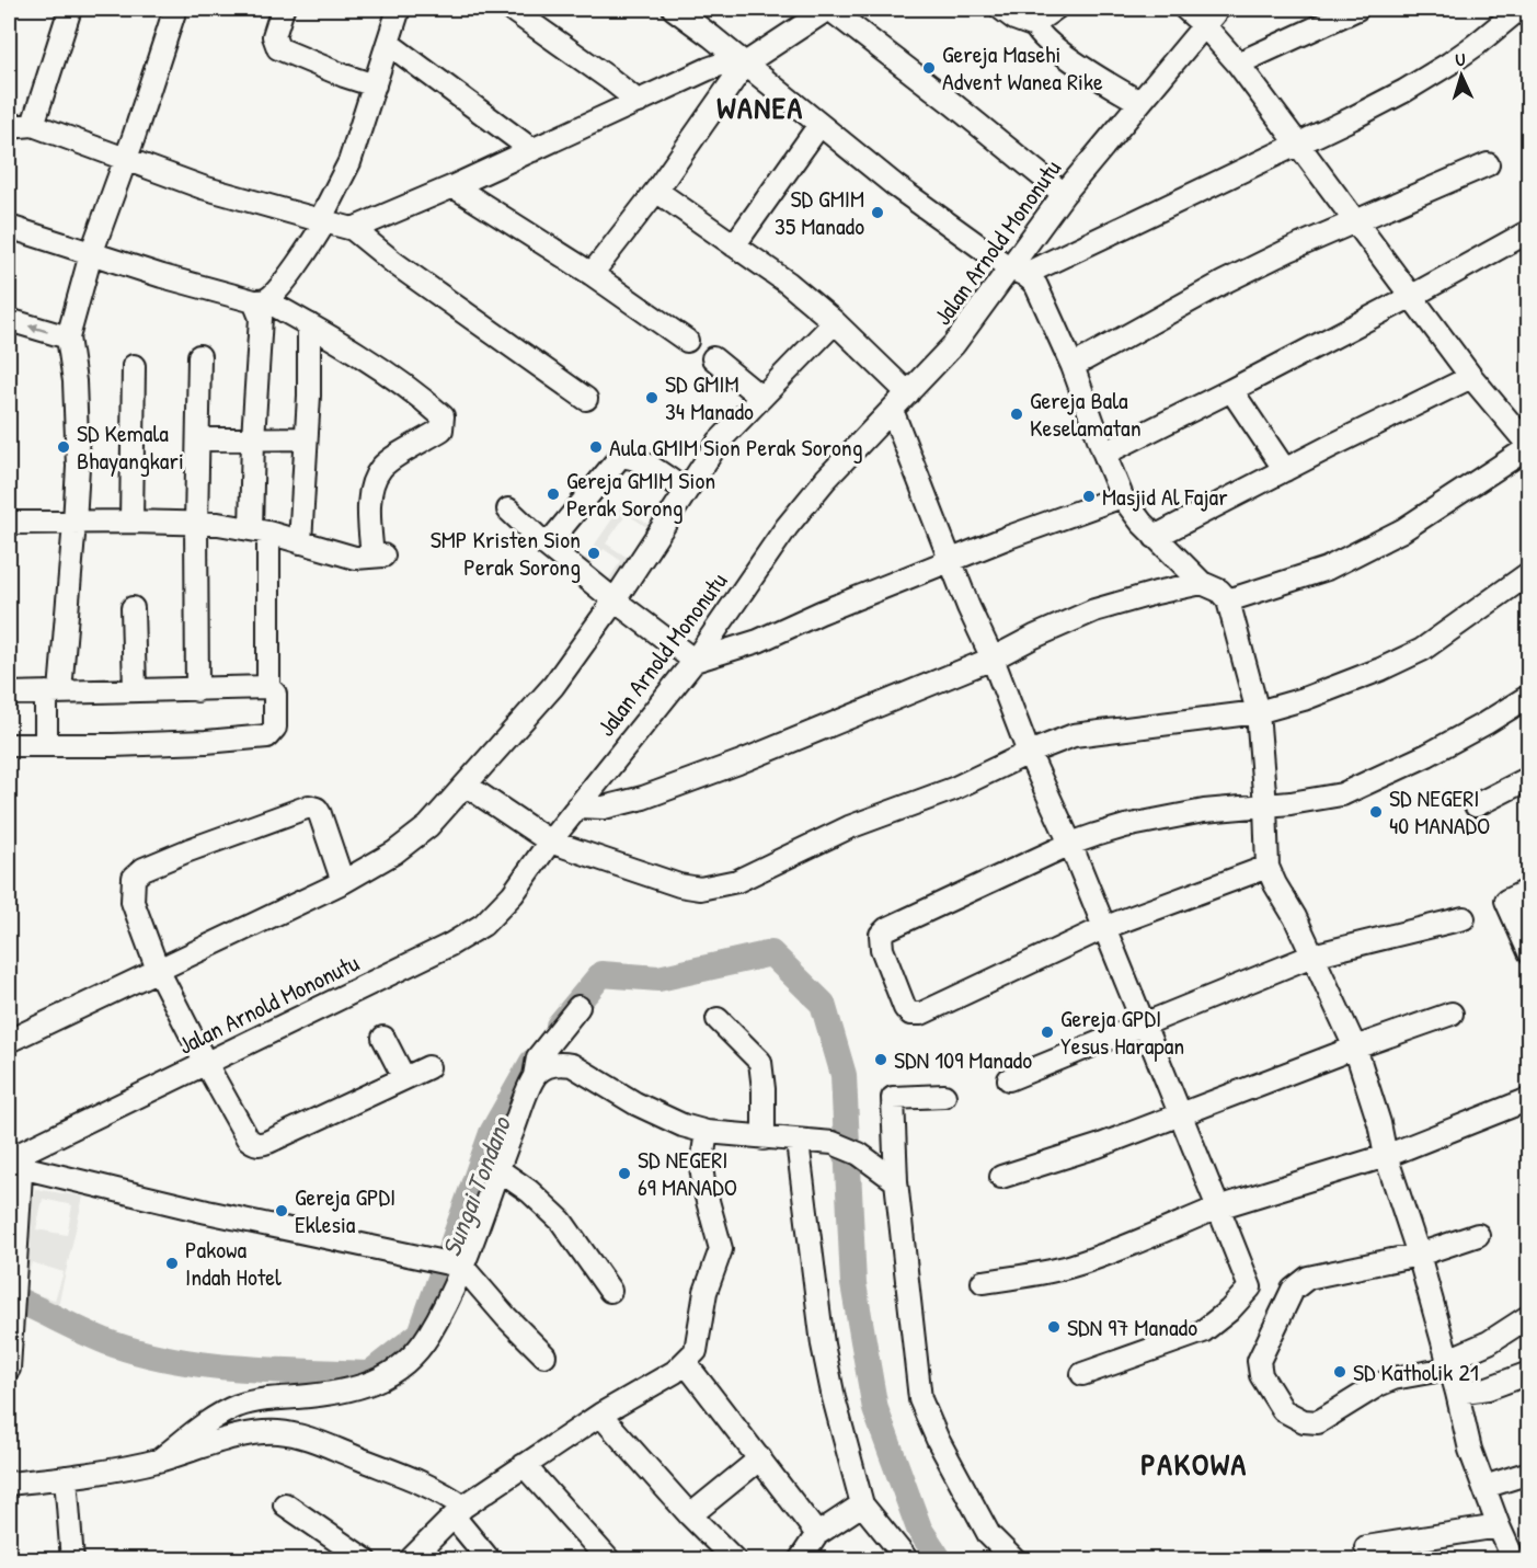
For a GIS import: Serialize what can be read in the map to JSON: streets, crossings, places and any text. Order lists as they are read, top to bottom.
{
  "streets": {
    "street": ["Jalan Arnold Mononutu"]
  },
  "districts": ["WANEA", "PAKOWA"],
  "water": ["Sungai Tondano"],
  "places": [
    "Gereja Masehi Advent Wanea Rike",
    "SD GMIM 35 Manado",
    "SD GMIM 34 Manado",
    "Gereja Bala Keselamatan",
    "SD Kemala Bhayangkari",
    "Aula GMIM Sion Perak Sorong",
    "Gereja GMIM Sion Perak Sorong",
    "Masjid Al Fajar",
    "SMP Kristen Sion Perak Sorong",
    "SD NEGERI 40 MANADO",
    "Gereja GPDI Yesus Harapan",
    "SDN 109 Manado",
    "SD NEGERI 69 MANADO",
    "Gereja GPDI Eklesia",
    "Pakowa Indah Hotel",
    "SDN 97 Manado",
    "SD Katholik 21"
  ],
  "north": "top"
}
